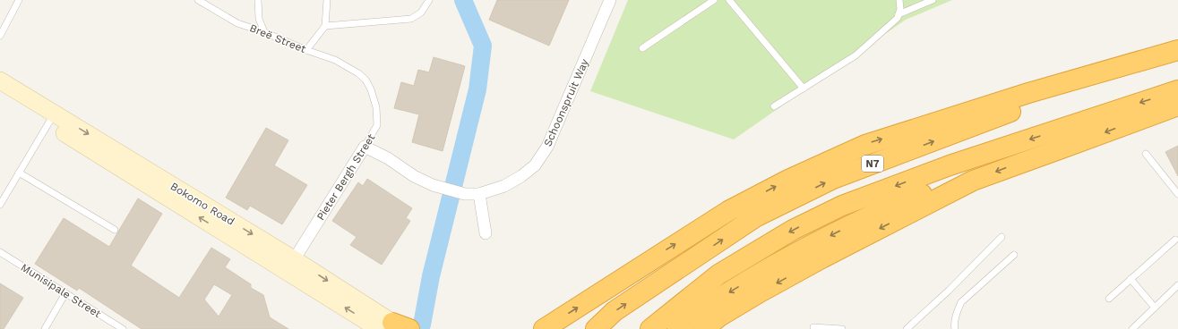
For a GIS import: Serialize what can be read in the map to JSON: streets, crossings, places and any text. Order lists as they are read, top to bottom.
{
  "streets": {
    "highway": ["N7"],
    "main road": ["Bokomo Road"],
    "street": ["Schoonspruit Way", "Pieter Bergh Street"],
    "lane": ["Breë Street", "Munisipale Street"]
  },
  "crossings": [
    ["Breë Street", "Pieter Bergh Street"],
    ["Schoonspruit Way", "Pieter Bergh Street"],
    ["Pieter Bergh Street", "Bokomo Road"]
  ]
}
